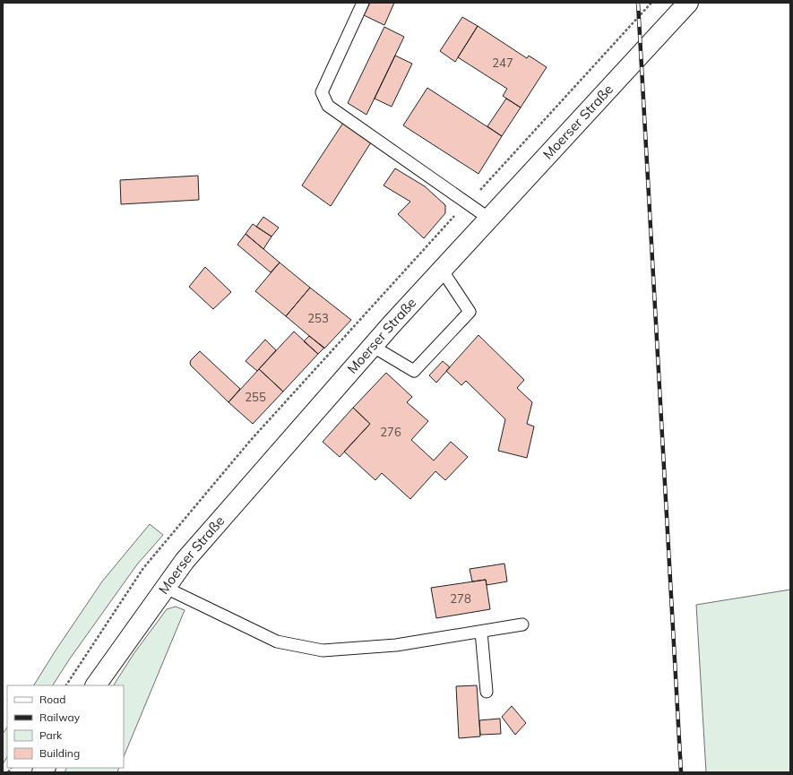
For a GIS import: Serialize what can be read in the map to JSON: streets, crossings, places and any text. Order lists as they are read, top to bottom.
{
  "streets": {
    "main road": ["Moerser Straße"]
  },
  "house_numbers": [
    "247",
    "253",
    "255",
    "276",
    "278"
  ],
  "legend": [
    "Road",
    "Railway",
    "Park",
    "Building"
  ]
}
